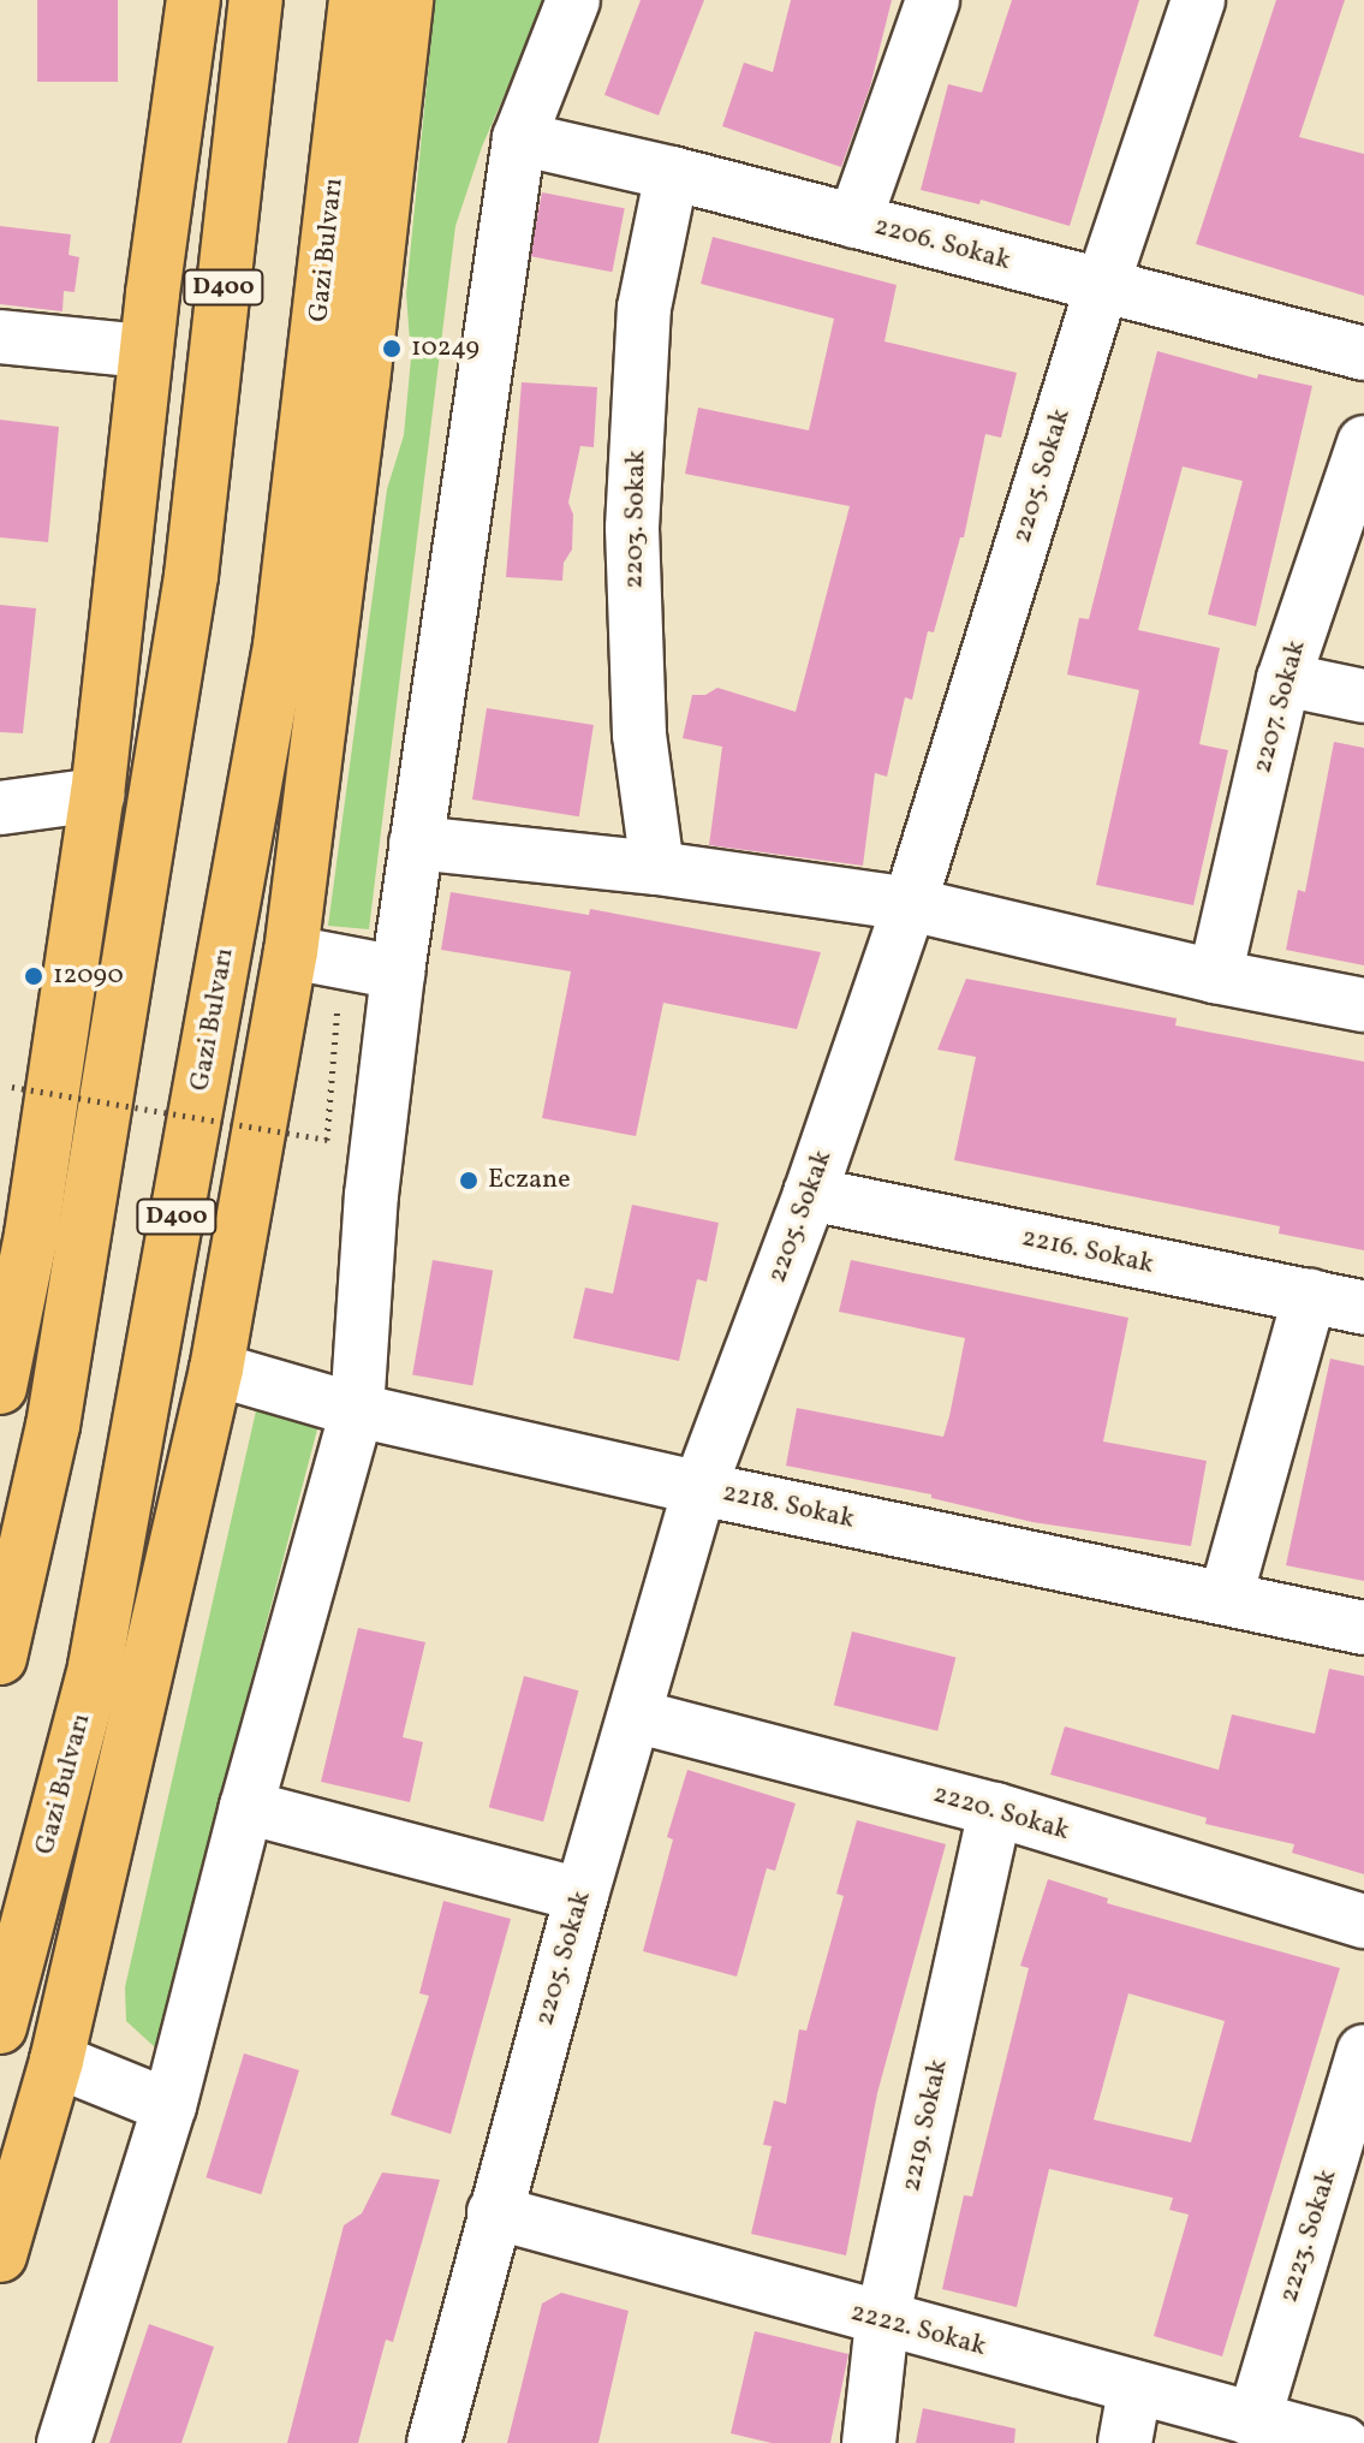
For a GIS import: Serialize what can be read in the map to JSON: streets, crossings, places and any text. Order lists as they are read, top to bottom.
{
  "streets": {
    "highway": ["Gazi Bulvarı", "D400"],
    "street": [
      "2206. Sokak",
      "2205. Sokak",
      "2203. Sokak",
      "2207. Sokak",
      "2216. Sokak",
      "2218. Sokak",
      "2220. Sokak",
      "2219. Sokak",
      "2223. Sokak",
      "2222. Sokak"
    ]
  },
  "crossings": [
    ["2206. Sokak", "2205. Sokak"],
    ["2206. Sokak", "2203. Sokak"],
    ["2205. Sokak", "2216. Sokak"],
    ["2205. Sokak", "2218. Sokak"],
    ["2205. Sokak", "2220. Sokak"],
    ["2205. Sokak", "2222. Sokak"],
    ["2220. Sokak", "2219. Sokak"],
    ["2219. Sokak", "2222. Sokak"],
    ["2223. Sokak", "2222. Sokak"]
  ],
  "places": ["10249", "12090", "Eczane"]
}
